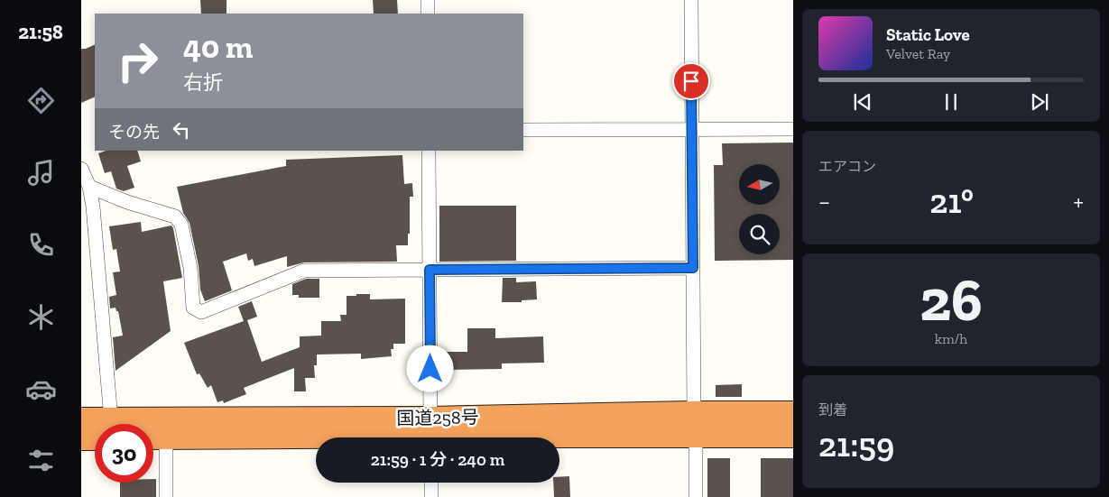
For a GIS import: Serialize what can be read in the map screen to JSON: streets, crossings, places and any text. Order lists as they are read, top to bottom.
{
  "streets": {
    "highway": ["国道258号"]
  },
  "north": "left",
  "page": {
    "tabs": "21:58",
    "turn": ["40 m", "右折"],
    "song": ["Static Love", "Velvet Ray"],
    "then": "その先",
    "tile": [
      "エアコン",
      ["26", "km/h"],
      ["到着", "21:59"]
    ],
    "heat": ["−", "21°", "+"],
    "limit": "30",
    "trip": "21:59 · 1 分 · 240 m"
  }
}
